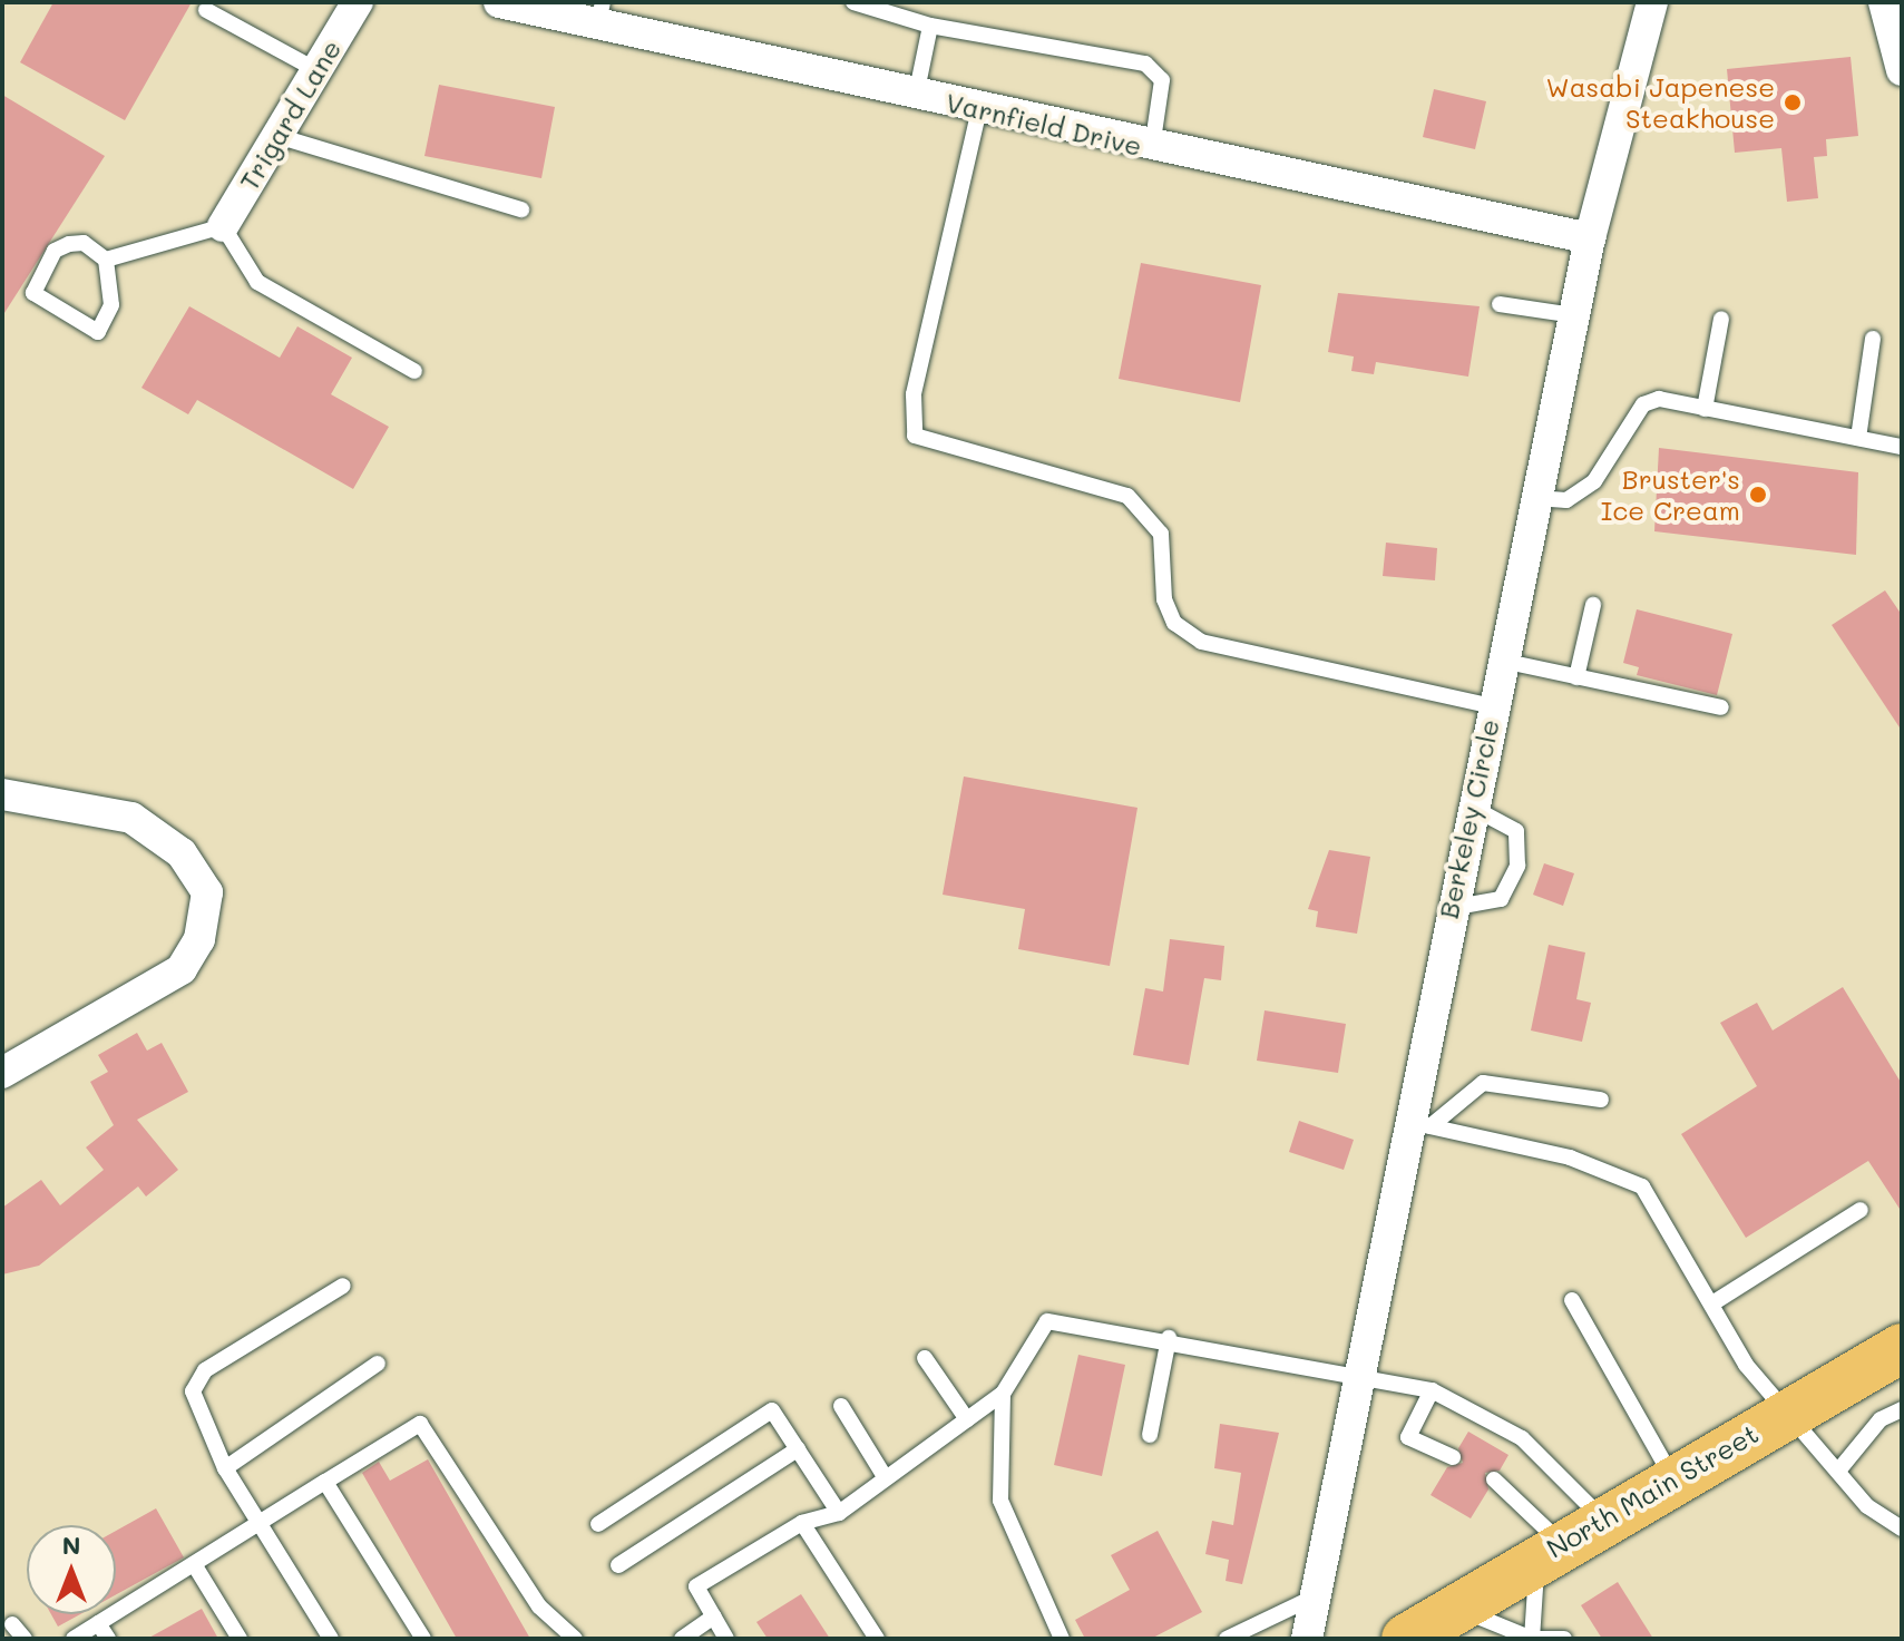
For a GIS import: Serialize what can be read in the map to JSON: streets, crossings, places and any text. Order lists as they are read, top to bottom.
{
  "streets": {
    "main road": ["North Main Street"],
    "street": ["Trigard Lane", "Varnfield Drive", "Berkeley Circle"]
  },
  "crossings": [
    ["Varnfield Drive", "Berkeley Circle"]
  ],
  "places": ["Wasabi Japenese Steakhouse", "Bruster's Ice Cream"],
  "north": "top"
}
